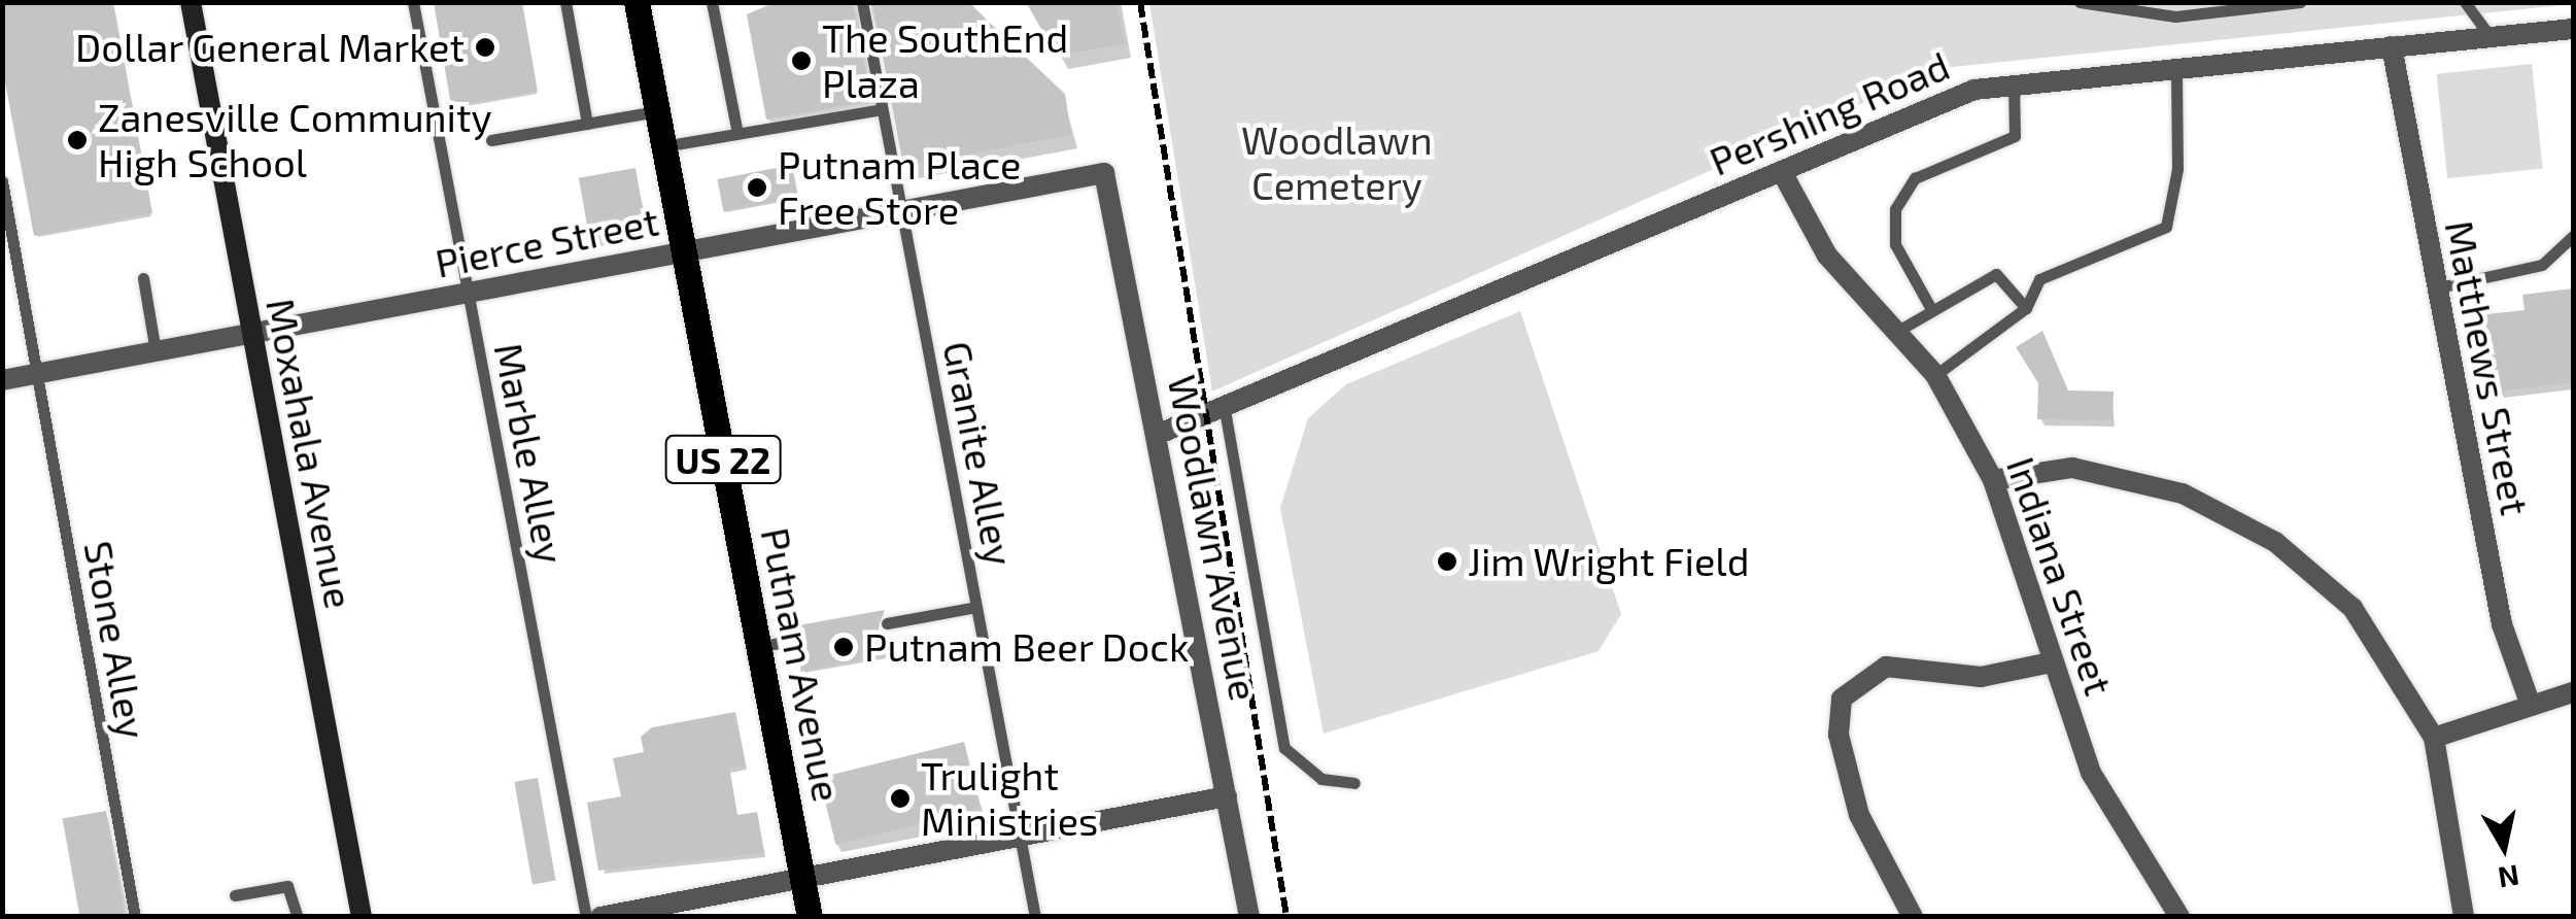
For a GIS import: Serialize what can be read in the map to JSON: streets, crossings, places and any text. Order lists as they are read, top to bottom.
{
  "streets": {
    "main road": ["US 22", "Putnam Avenue"],
    "street": [
      "Pershing Road",
      "Pierce Street",
      "Matthews Street",
      "Moxahala Avenue",
      "Woodlawn Avenue",
      "Indiana Street"
    ],
    "lane": ["Marble Alley", "Granite Alley", "Stone Alley"]
  },
  "crossings": [
    ["Pershing Road", "Matthews Street"],
    ["Pershing Road", "Woodlawn Avenue"],
    ["Pershing Road", "Indiana Street"],
    ["Pierce Street", "Moxahala Avenue"],
    ["Pierce Street", "Marble Alley"],
    ["Pierce Street", "Granite Alley"],
    ["Pierce Street", "Woodlawn Avenue"],
    ["Pierce Street", "Stone Alley"],
    ["Pierce Street", "Putnam Avenue"]
  ],
  "parks": ["Woodlawn Cemetery"],
  "places": [
    "Dollar General Market",
    "The SouthEnd Plaza",
    "Zanesville Community High School",
    "Putnam Place Free Store",
    "Jim Wright Field",
    "Putnam Beer Dock",
    "Trulight Ministries"
  ],
  "north": "bottom"
}
